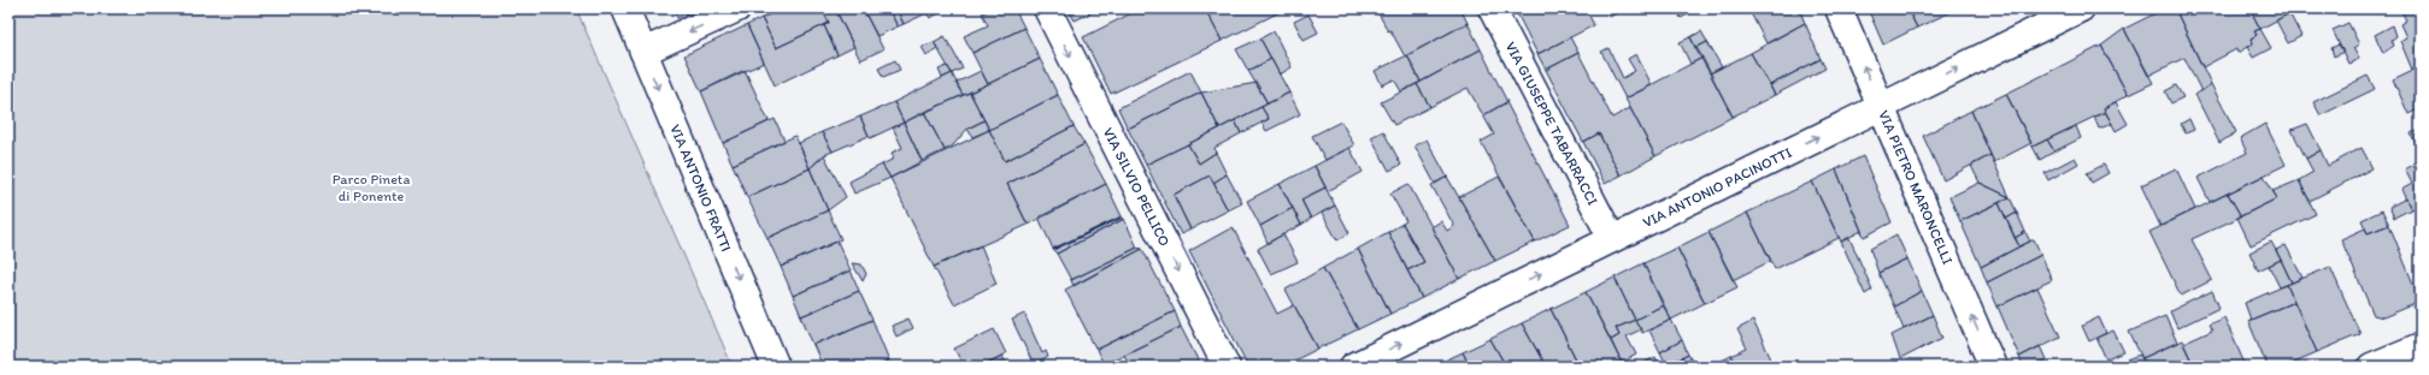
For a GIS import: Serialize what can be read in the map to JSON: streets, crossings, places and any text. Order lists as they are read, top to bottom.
{
  "streets": {
    "street": [
      "VIA GIUSEPPE TABARRACCI",
      "VIA ANTONIO FRATTI",
      "VIA SILVIO PELLICO",
      "VIA ANTONIO PACINOTTI",
      "VIA PIETRO MARONCELLI"
    ]
  },
  "crossings": [
    ["VIA GIUSEPPE TABARRACCI", "VIA ANTONIO PACINOTTI"],
    ["VIA ANTONIO PACINOTTI", "VIA PIETRO MARONCELLI"]
  ],
  "one_way": [
    "VIA ANTONIO FRATTI",
    "VIA SILVIO PELLICO",
    "VIA ANTONIO PACINOTTI",
    "VIA PIETRO MARONCELLI"
  ],
  "parks": ["Parco Pineta di Ponente"]
}
